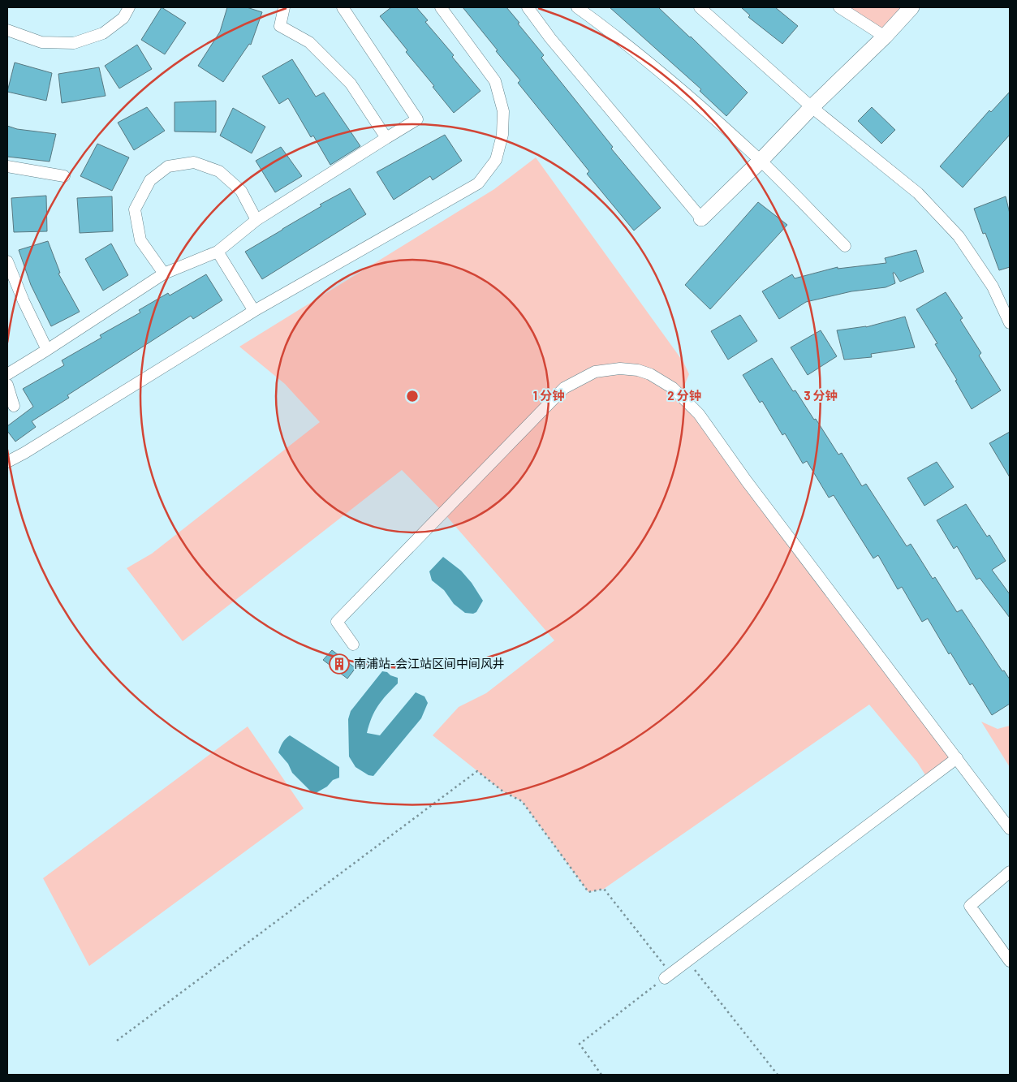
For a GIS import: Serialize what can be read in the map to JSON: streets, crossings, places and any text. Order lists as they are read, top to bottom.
{
  "places": {
    "building": ["南浦站-会江站区间中间风井"]
  },
  "rings": ["1 分钟", "2 分钟", "3 分钟"]
}
